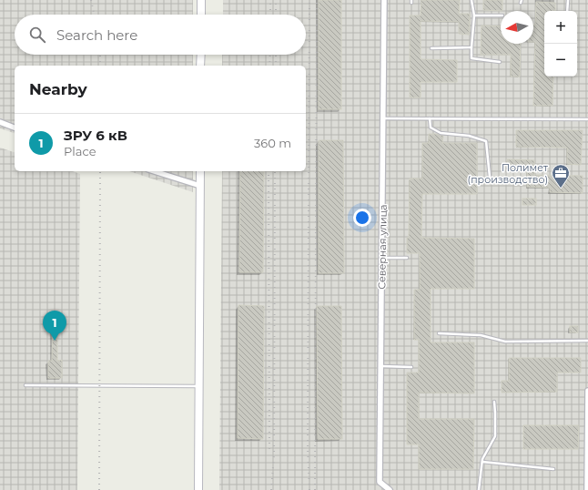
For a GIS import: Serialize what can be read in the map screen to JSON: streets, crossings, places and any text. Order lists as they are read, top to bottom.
{
  "streets": {
    "street": ["Северная улица"]
  },
  "places": {
    "office": ["Полимет (производство)"]
  },
  "north": "left",
  "page": {
    "map_buttons": ["+", "−"],
    "search": "Search here",
    "heading": "Nearby",
    "list": [
      {
        "mark": "1",
        "name": "ЗРУ 6 кВ",
        "note": "Place",
        "value": "360 m"
      }
    ],
    "pins": "1"
  }
}
